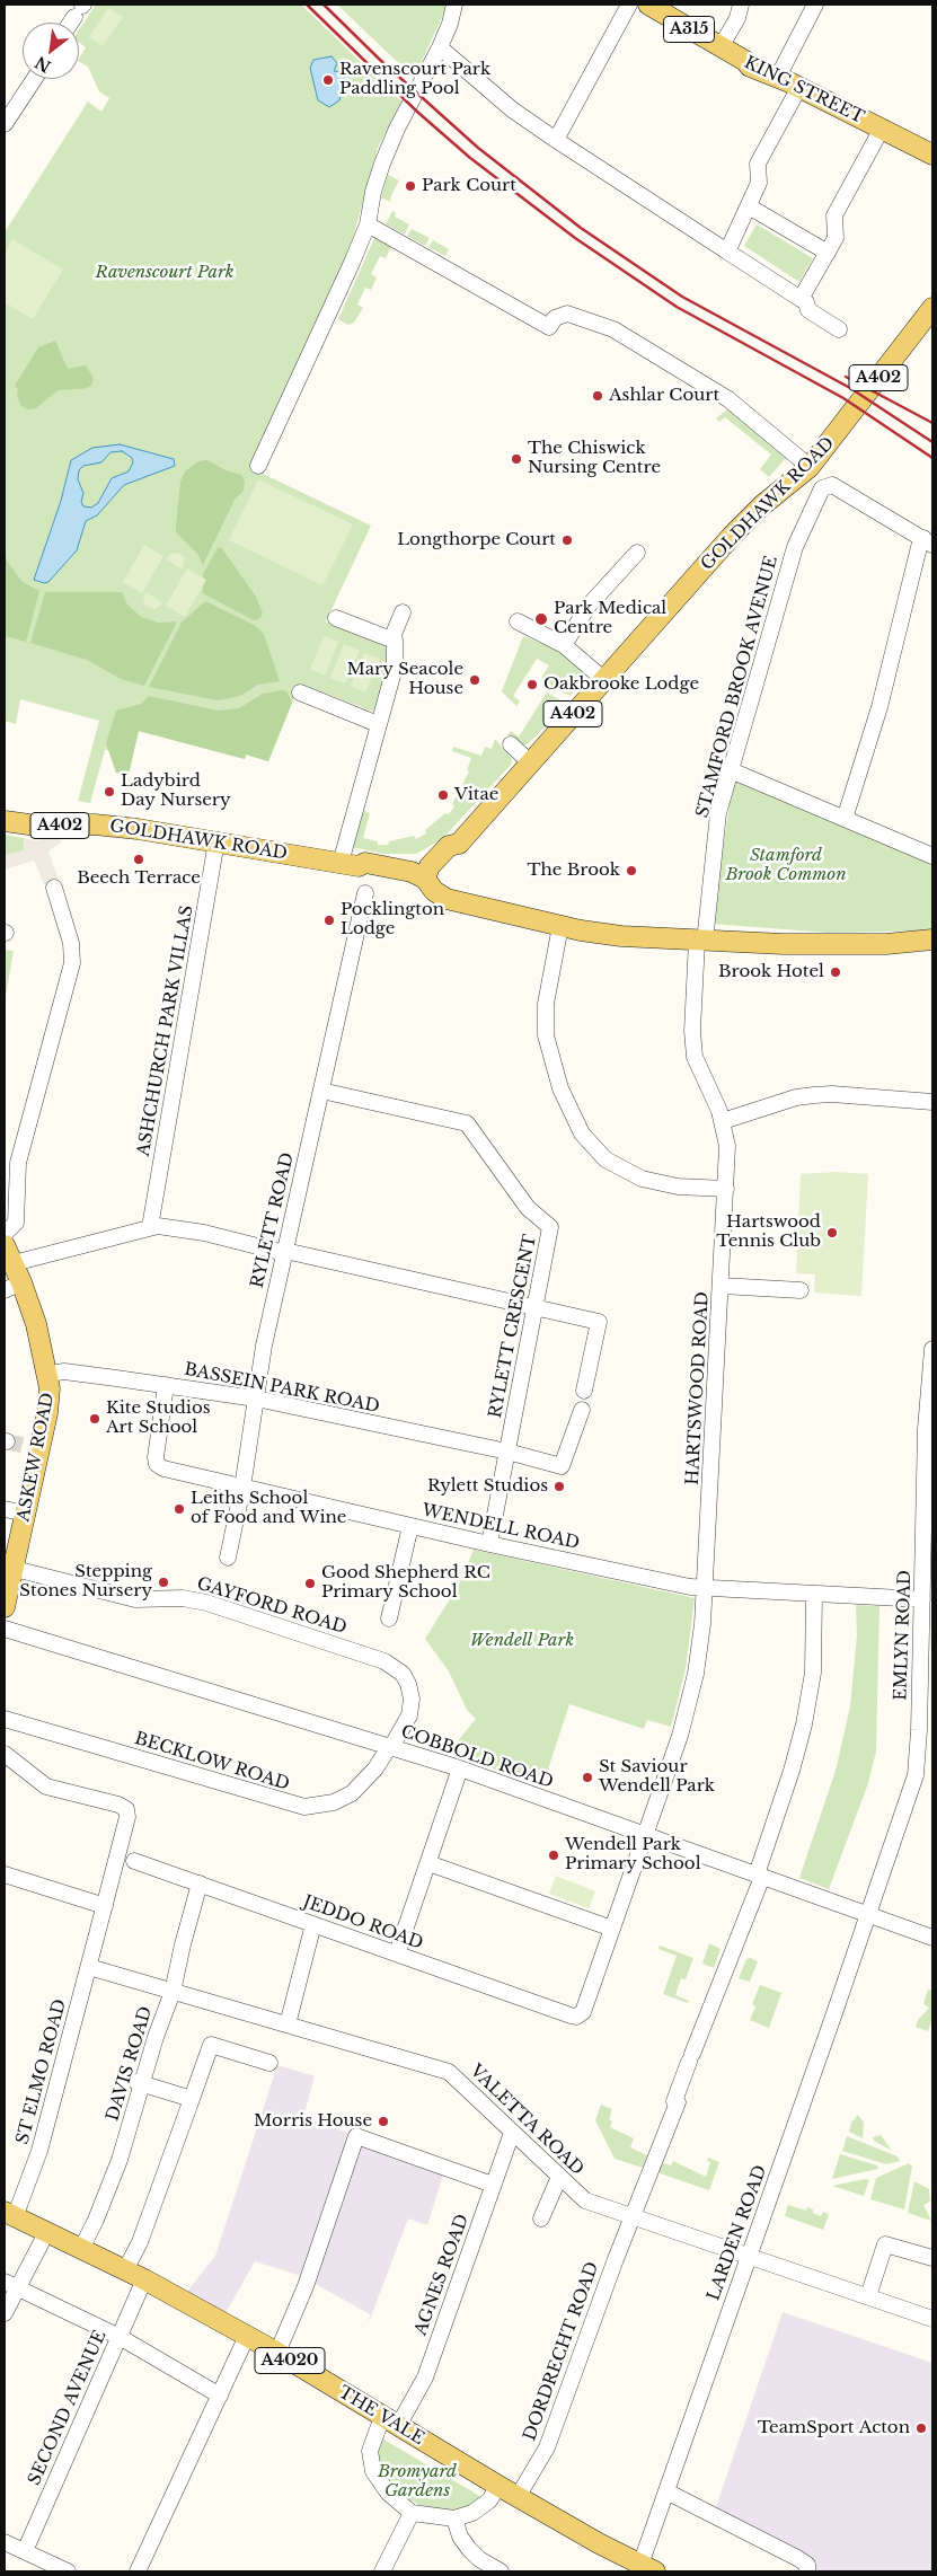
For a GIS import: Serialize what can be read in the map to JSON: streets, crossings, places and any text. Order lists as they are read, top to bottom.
{
  "streets": {
    "main road": [
      "A315",
      "KING STREET",
      "A402",
      "GOLDHAWK ROAD",
      "ASKEW ROAD",
      "A4020",
      "THE VALE"
    ],
    "street": [
      "STAMFORD BROOK AVENUE",
      "ASHCHURCH PARK VILLAS",
      "RYLETT ROAD",
      "RYLETT CRESCENT",
      "BASSEIN PARK ROAD",
      "HARTSWOOD ROAD",
      "WENDELL ROAD",
      "GAYFORD ROAD",
      "EMLYN ROAD",
      "COBBOLD ROAD",
      "BECKLOW ROAD",
      "JEDDO ROAD",
      "DAVIS ROAD",
      "ST ELMO ROAD",
      "VALETTA ROAD",
      "LARDEN ROAD",
      "AGNES ROAD",
      "DORDRECHT ROAD",
      "SECOND AVENUE"
    ]
  },
  "crossings": [
    ["GOLDHAWK ROAD", "ASHCHURCH PARK VILLAS"],
    ["STAMFORD BROOK AVENUE", "HARTSWOOD ROAD"],
    ["RYLETT ROAD", "RYLETT CRESCENT"],
    ["RYLETT ROAD", "BASSEIN PARK ROAD"],
    ["RYLETT ROAD", "WENDELL ROAD"],
    ["RYLETT CRESCENT", "BASSEIN PARK ROAD"],
    ["RYLETT CRESCENT", "WENDELL ROAD"],
    ["BASSEIN PARK ROAD", "ASKEW ROAD"],
    ["BASSEIN PARK ROAD", "WENDELL ROAD"],
    ["HARTSWOOD ROAD", "WENDELL ROAD"],
    ["HARTSWOOD ROAD", "COBBOLD ROAD"],
    ["HARTSWOOD ROAD", "JEDDO ROAD"],
    ["ASKEW ROAD", "GAYFORD ROAD"],
    ["WENDELL ROAD", "EMLYN ROAD"],
    ["WENDELL ROAD", "DORDRECHT ROAD"],
    ["GAYFORD ROAD", "COBBOLD ROAD"],
    ["GAYFORD ROAD", "BECKLOW ROAD"],
    ["EMLYN ROAD", "COBBOLD ROAD"],
    ["EMLYN ROAD", "LARDEN ROAD"],
    ["COBBOLD ROAD", "BECKLOW ROAD"],
    ["COBBOLD ROAD", "LARDEN ROAD"],
    ["COBBOLD ROAD", "DORDRECHT ROAD"],
    ["JEDDO ROAD", "DAVIS ROAD"],
    ["DAVIS ROAD", "VALETTA ROAD"],
    ["DAVIS ROAD", "THE VALE"],
    ["ST ELMO ROAD", "VALETTA ROAD"],
    ["ST ELMO ROAD", "THE VALE"],
    ["VALETTA ROAD", "LARDEN ROAD"],
    ["VALETTA ROAD", "AGNES ROAD"],
    ["VALETTA ROAD", "DORDRECHT ROAD"],
    ["LARDEN ROAD", "THE VALE"],
    ["AGNES ROAD", "THE VALE"],
    ["DORDRECHT ROAD", "THE VALE"],
    ["SECOND AVENUE", "THE VALE"]
  ],
  "parks": [
    "Ravenscourt Park",
    "Stamford Brook Common",
    "Wendell Park",
    "Bromyard Gardens"
  ],
  "places": [
    "Ravenscourt Park Paddling Pool",
    "Park Court",
    "Ashlar Court",
    "The Chiswick Nursing Centre",
    "Longthorpe Court",
    "Park Medical Centre",
    "Mary Seacole House",
    "Oakbrooke Lodge",
    "Ladybird Day Nursery",
    "Vitae",
    "Beech Terrace",
    "The Brook",
    "Pocklington Lodge",
    "Brook Hotel",
    "Hartswood Tennis Club",
    "Kite Studios Art School",
    "Rylett Studios",
    "Leiths School of Food and Wine",
    "Stepping Stones Nursery",
    "Good Shepherd RC Primary School",
    "St Saviour Wendell Park",
    "Wendell Park Primary School",
    "Morris House",
    "TeamSport Acton"
  ],
  "north": "bottom left"
}
